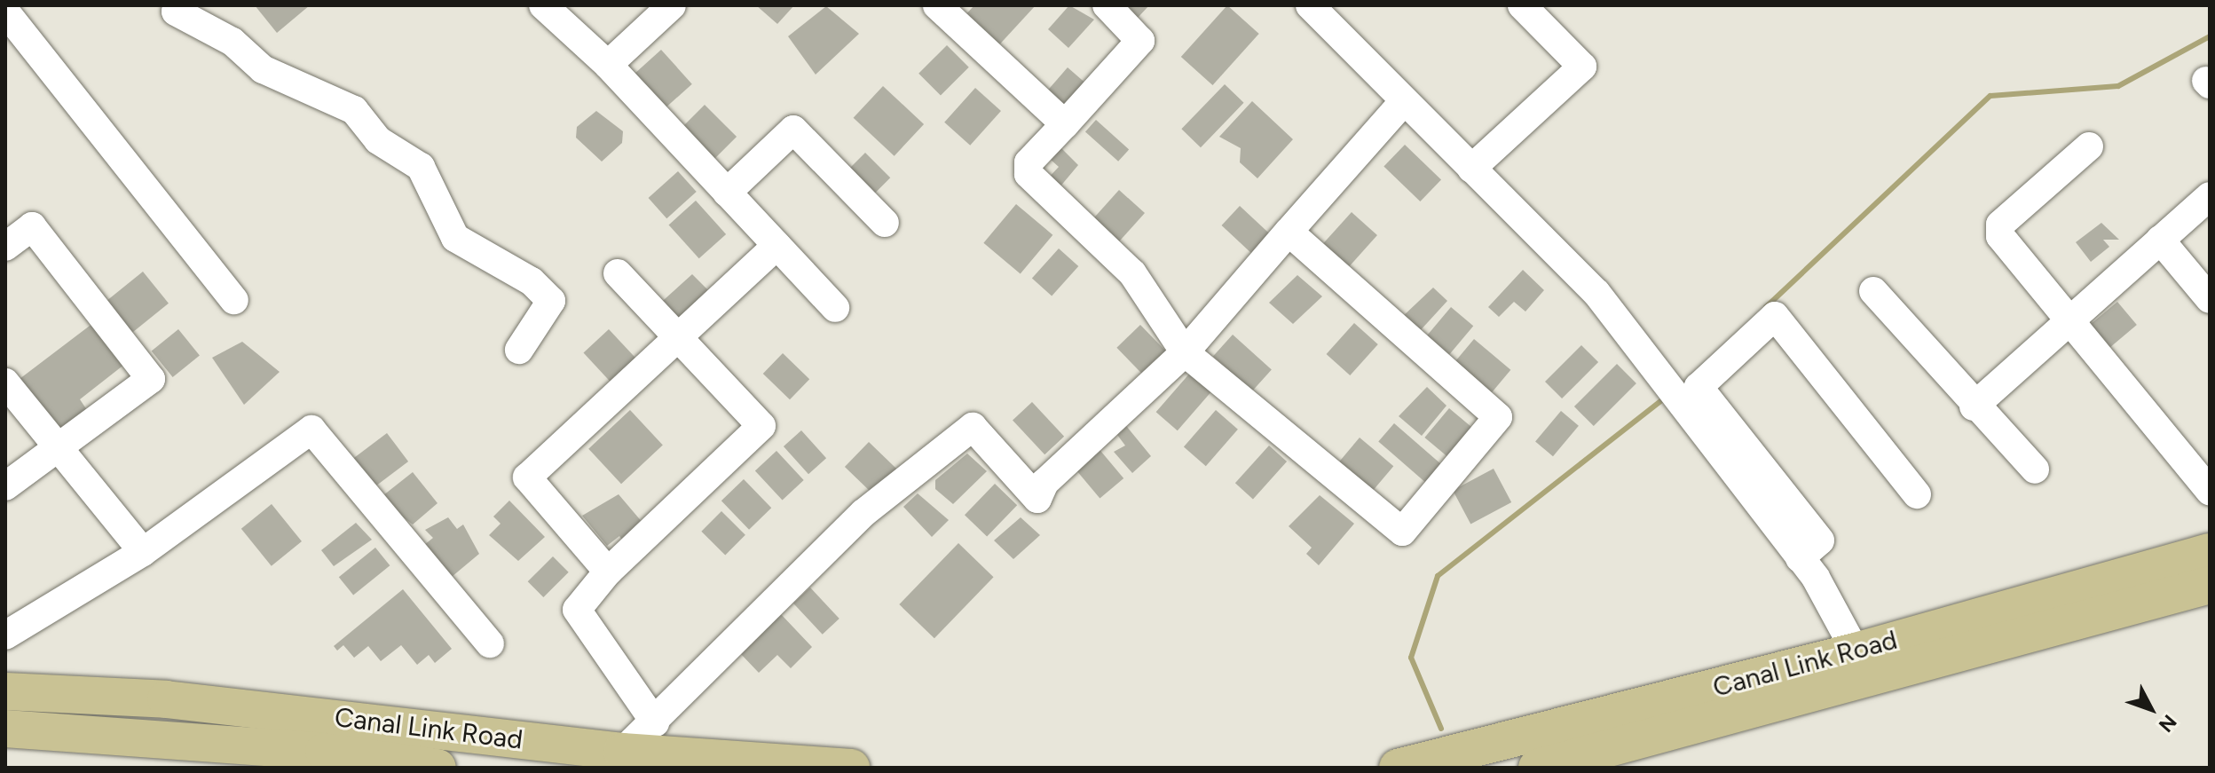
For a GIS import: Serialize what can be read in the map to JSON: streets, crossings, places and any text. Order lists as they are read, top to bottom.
{
  "streets": {
    "main road": ["Canal Link Road"]
  },
  "north": "bottom right"
}
